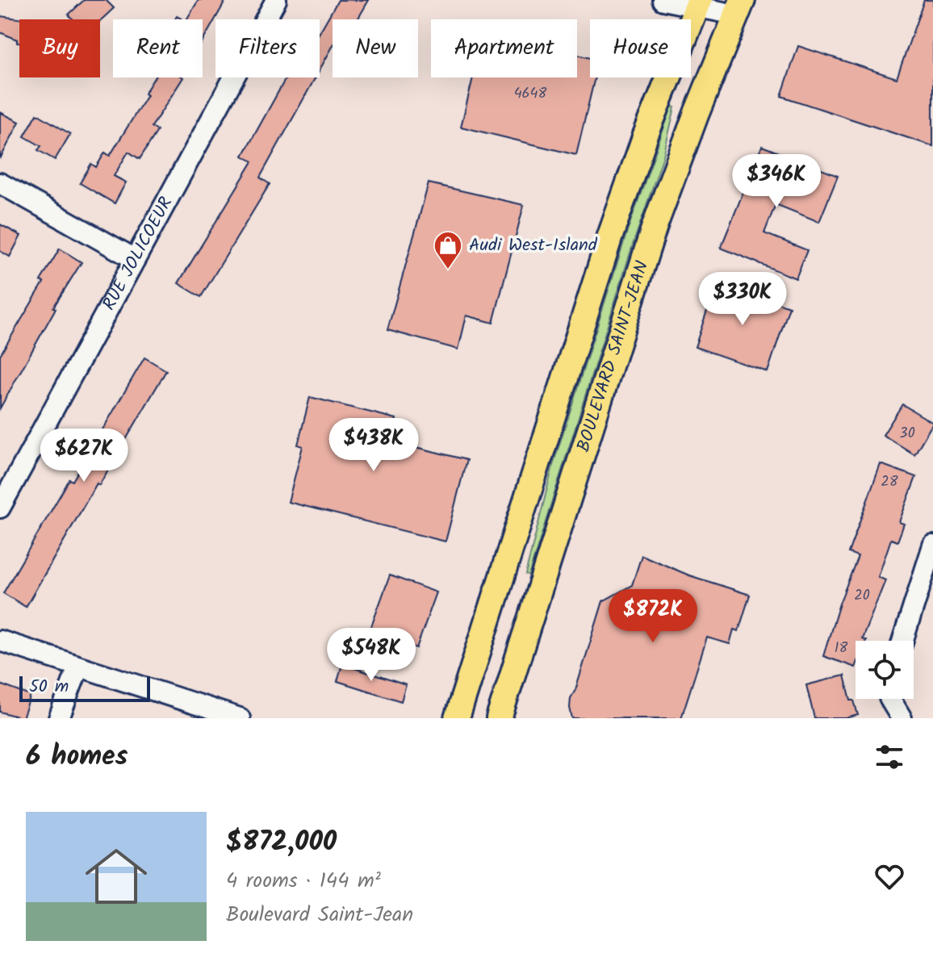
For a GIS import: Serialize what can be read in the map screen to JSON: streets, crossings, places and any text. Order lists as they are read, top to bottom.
{
  "streets": {
    "main road": ["BOULEVARD SAINT-JEAN"],
    "street": ["RUE JOLICOEUR"]
  },
  "places": {
    "shop": ["Audi West-Island"]
  },
  "house_numbers": [
    "4648",
    "30",
    "28",
    "20",
    "18"
  ],
  "scale_bar": "50 m",
  "page": {
    "chip": [
      "Buy",
      "Rent",
      "Filters",
      "New",
      "Apartment",
      "House"
    ],
    "price": [
      "$346K",
      "$330K",
      "$438K",
      "$627K",
      "$872K",
      "$548K"
    ],
    "scale": "50 m",
    "heading": "6 homes",
    "list": [
      {
        "name": "$872,000",
        "note": "4 rooms · 144 m² · Boulevard Saint-Jean"
      }
    ]
  }
}
